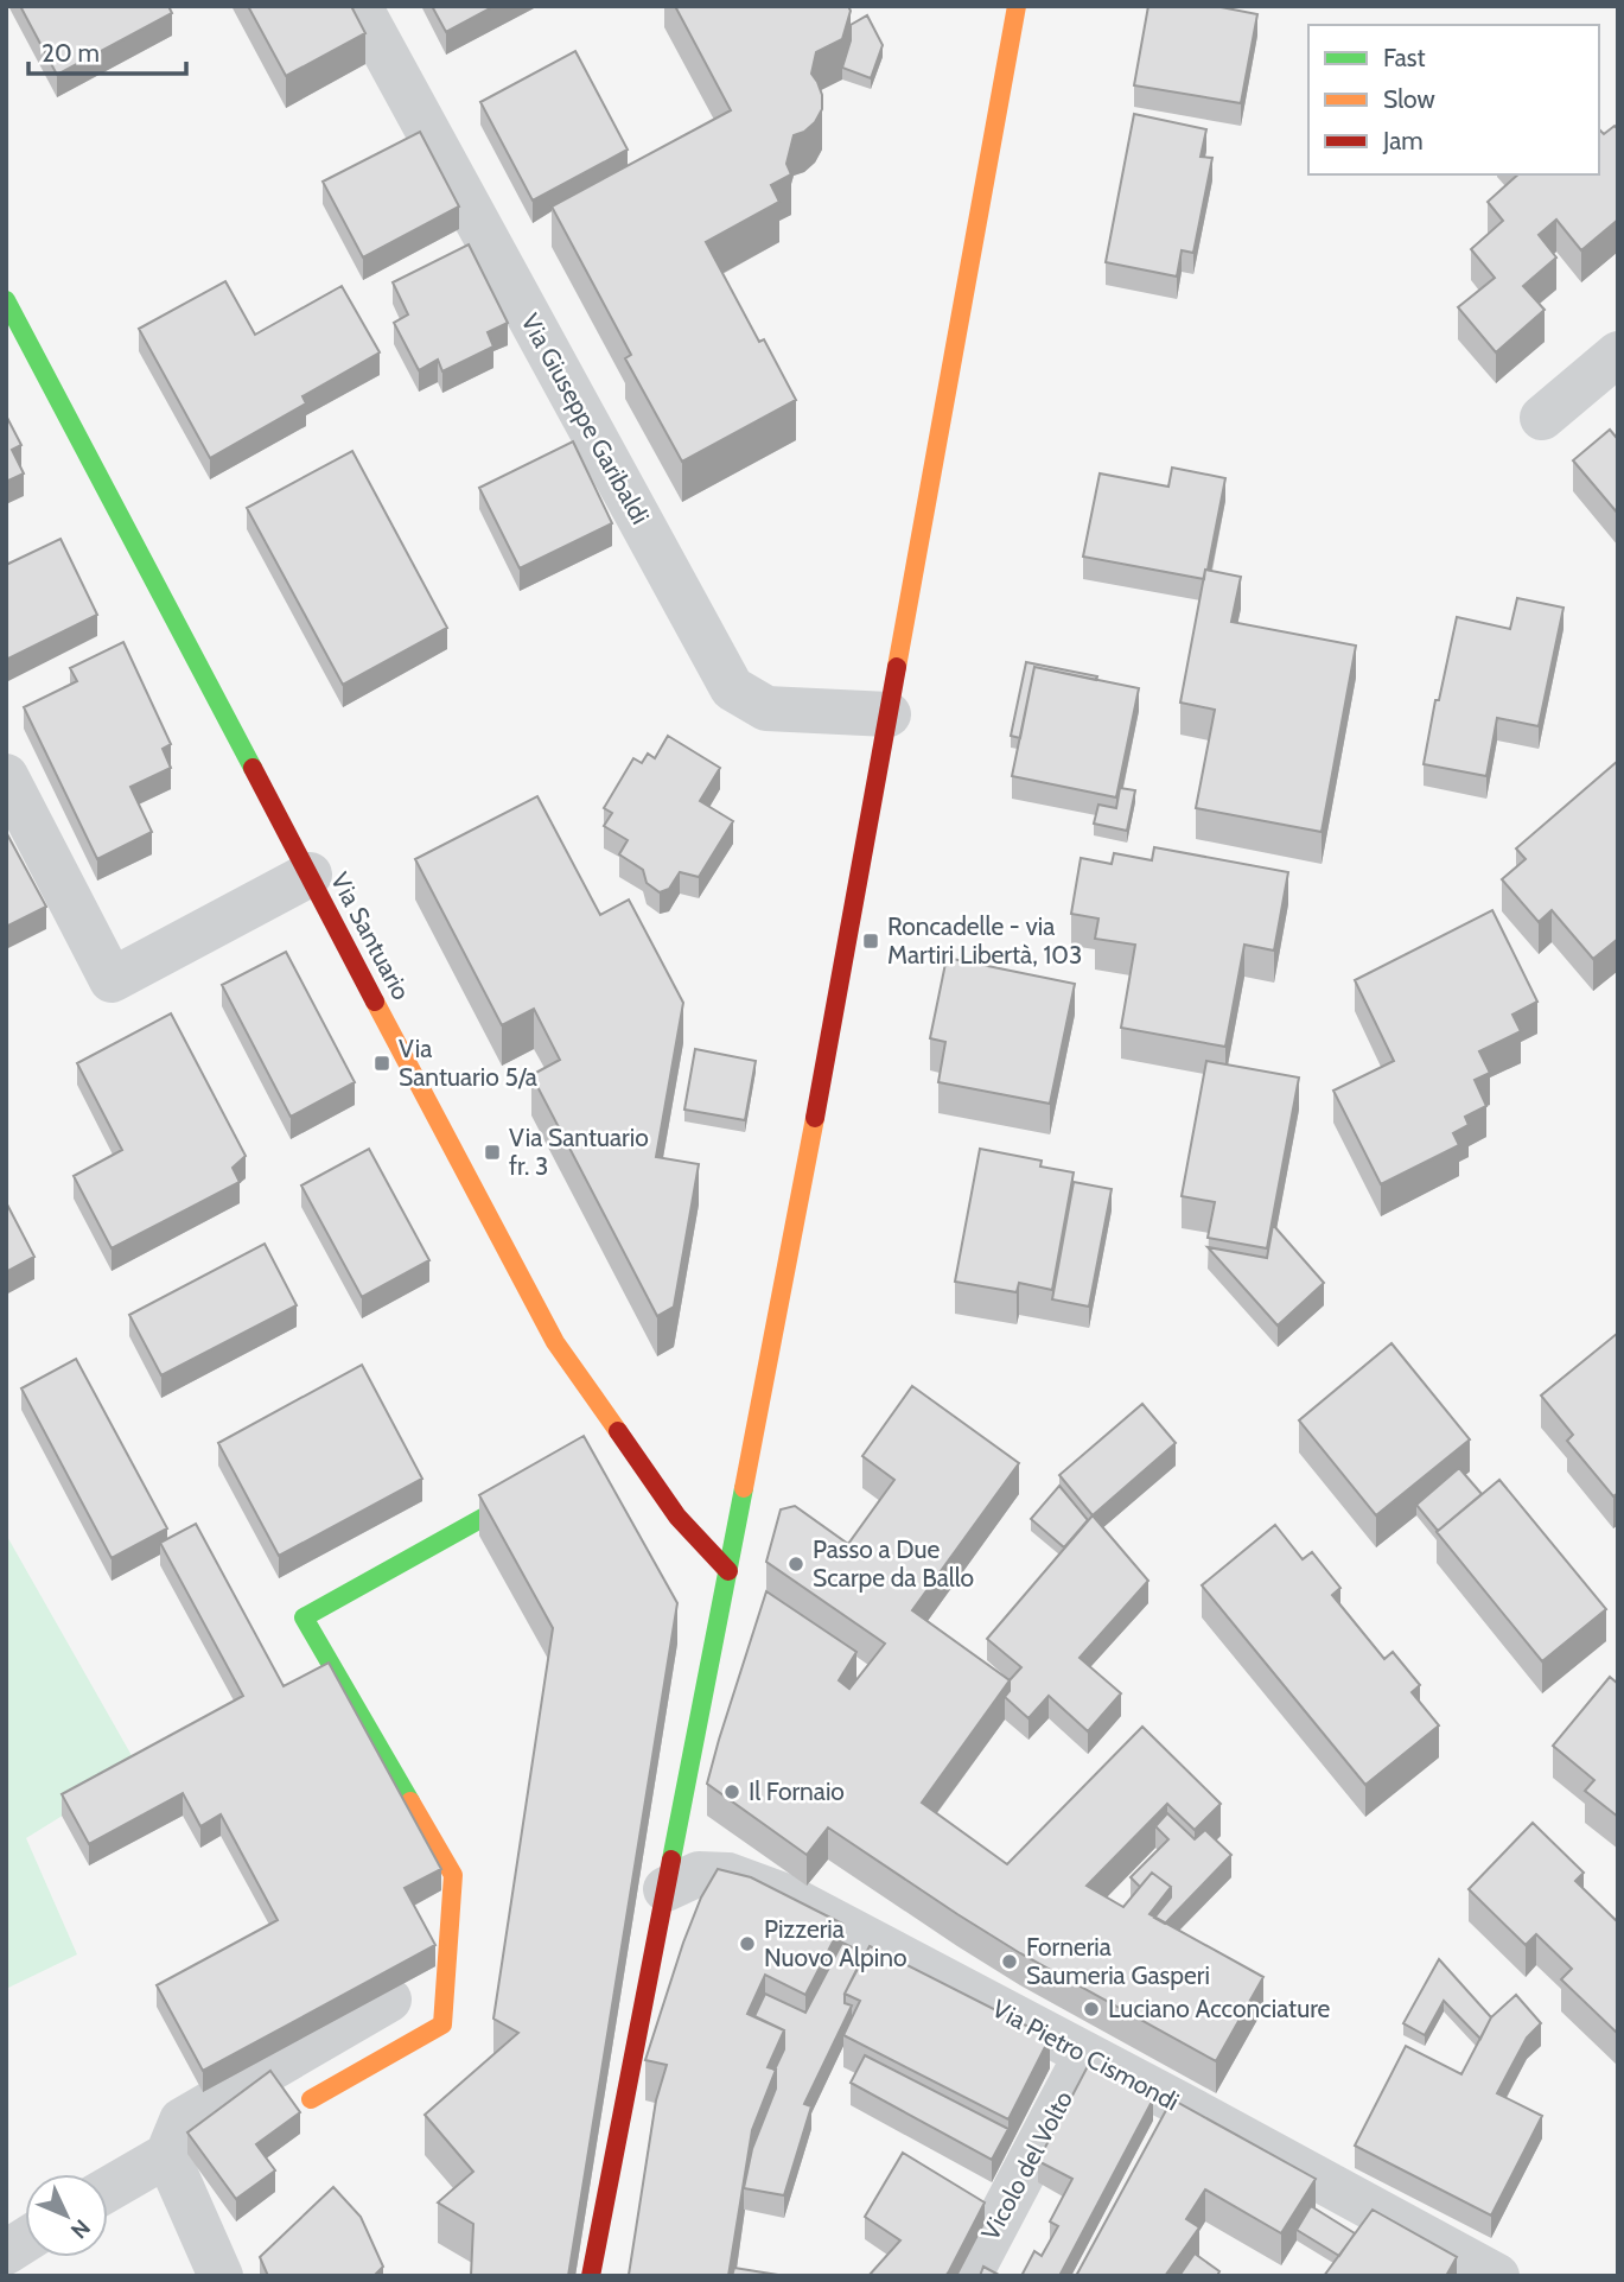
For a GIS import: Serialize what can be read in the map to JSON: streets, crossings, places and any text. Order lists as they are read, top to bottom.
{
  "streets": {
    "street": [
      "Via Giuseppe Garibaldi",
      "Via Santuario",
      "Via Pietro Cismondi",
      "Vicolo del Volto"
    ]
  },
  "crossings": [
    ["Via Pietro Cismondi", "Vicolo del Volto"]
  ],
  "places": {
    "transit": ["Roncadelle - via Martiri Libertà, 103", "Via Santuario 5/a", "Via Santuario fr. 3"],
    "other": [
      "Passo a Due Scarpe da Ballo",
      "Il Fornaio",
      "Pizzeria Nuovo Alpino",
      "Forneria Saumeria Gasperi",
      "Luciano Acconciature"
    ]
  },
  "legend": ["Fast", "Slow", "Jam"],
  "scale_bar": "20 m",
  "north": "bottom right"
}
